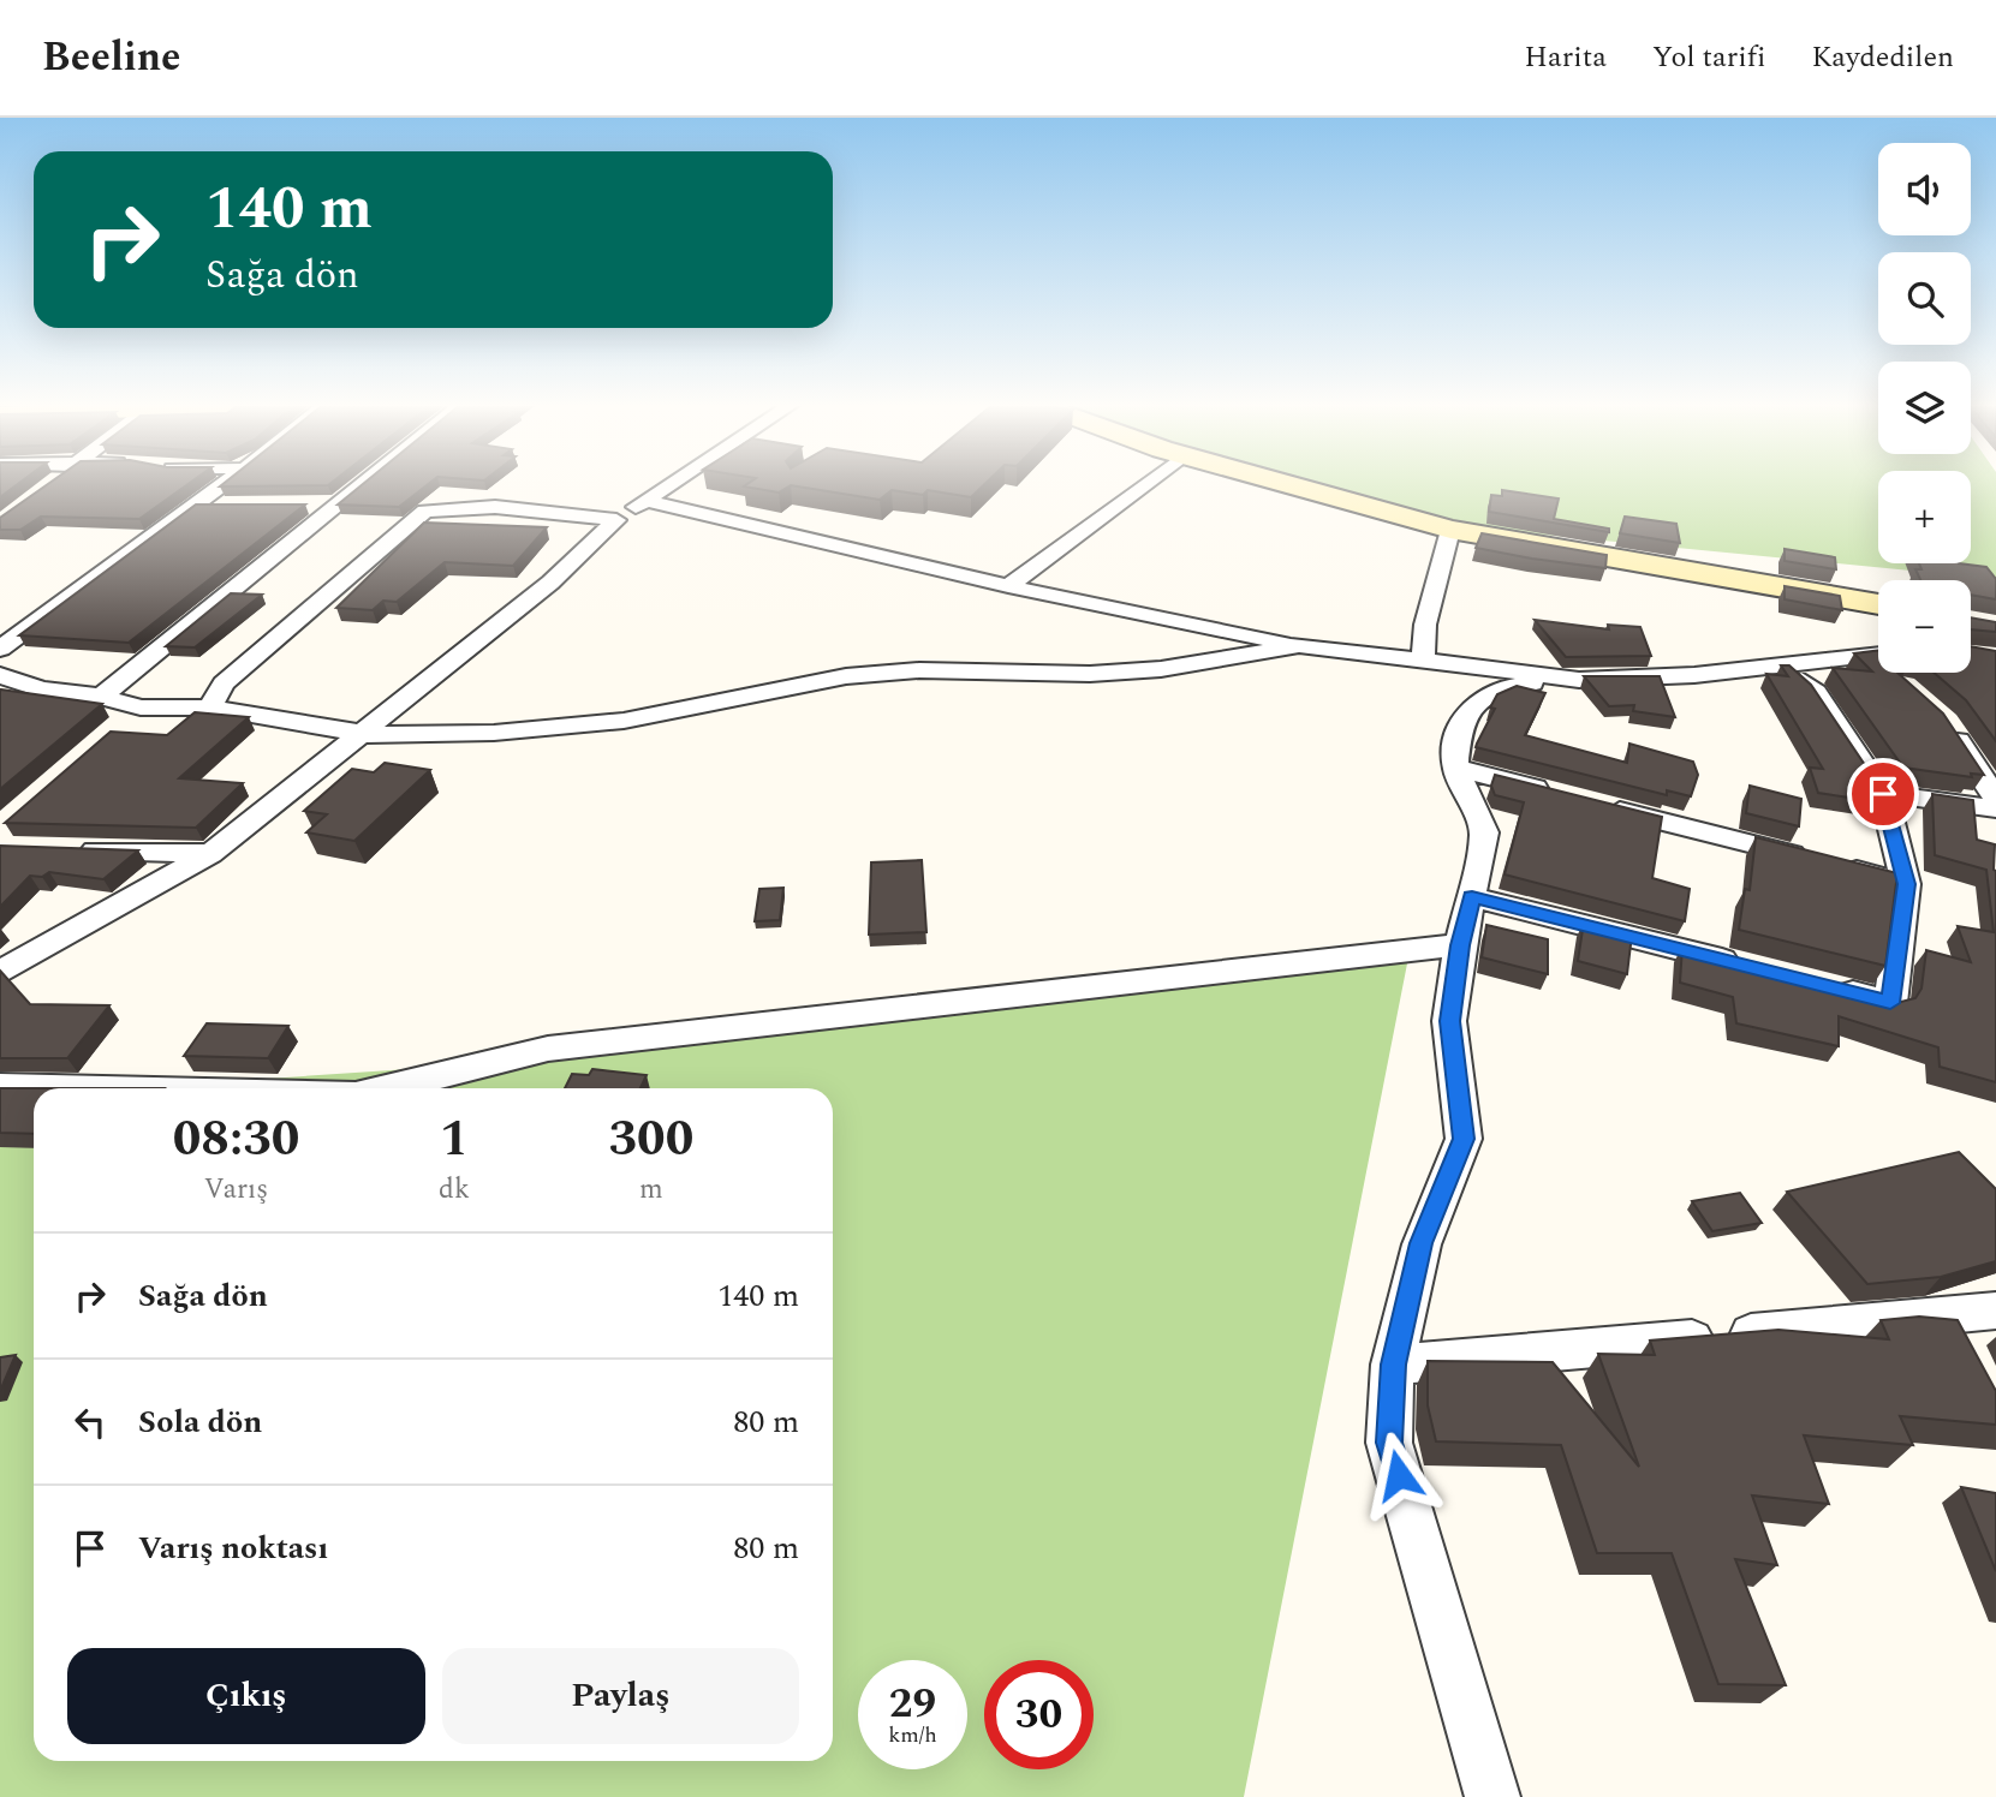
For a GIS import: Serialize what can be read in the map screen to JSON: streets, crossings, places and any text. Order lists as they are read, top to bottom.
{
  "page": {
    "header": "Beeline",
    "nav": ["Harita", "Yol tarifi", "Kaydedilen"],
    "map_buttons": ["+", "−"],
    "turn": ["140 m", "Sağa dön"],
    "eta": [
      "08:30",
      "Varış",
      "1",
      "dk",
      "300",
      "m"
    ],
    "list": [
      {
        "name": "Sağa dön",
        "value": "140 m"
      },
      {
        "name": "Sola dön",
        "value": "80 m"
      },
      {
        "name": "Varış noktası",
        "value": "80 m"
      }
    ],
    "buttons": ["Çıkış", "Paylaş"],
    "speed": "29 km/h",
    "limit": "30"
  }
}
